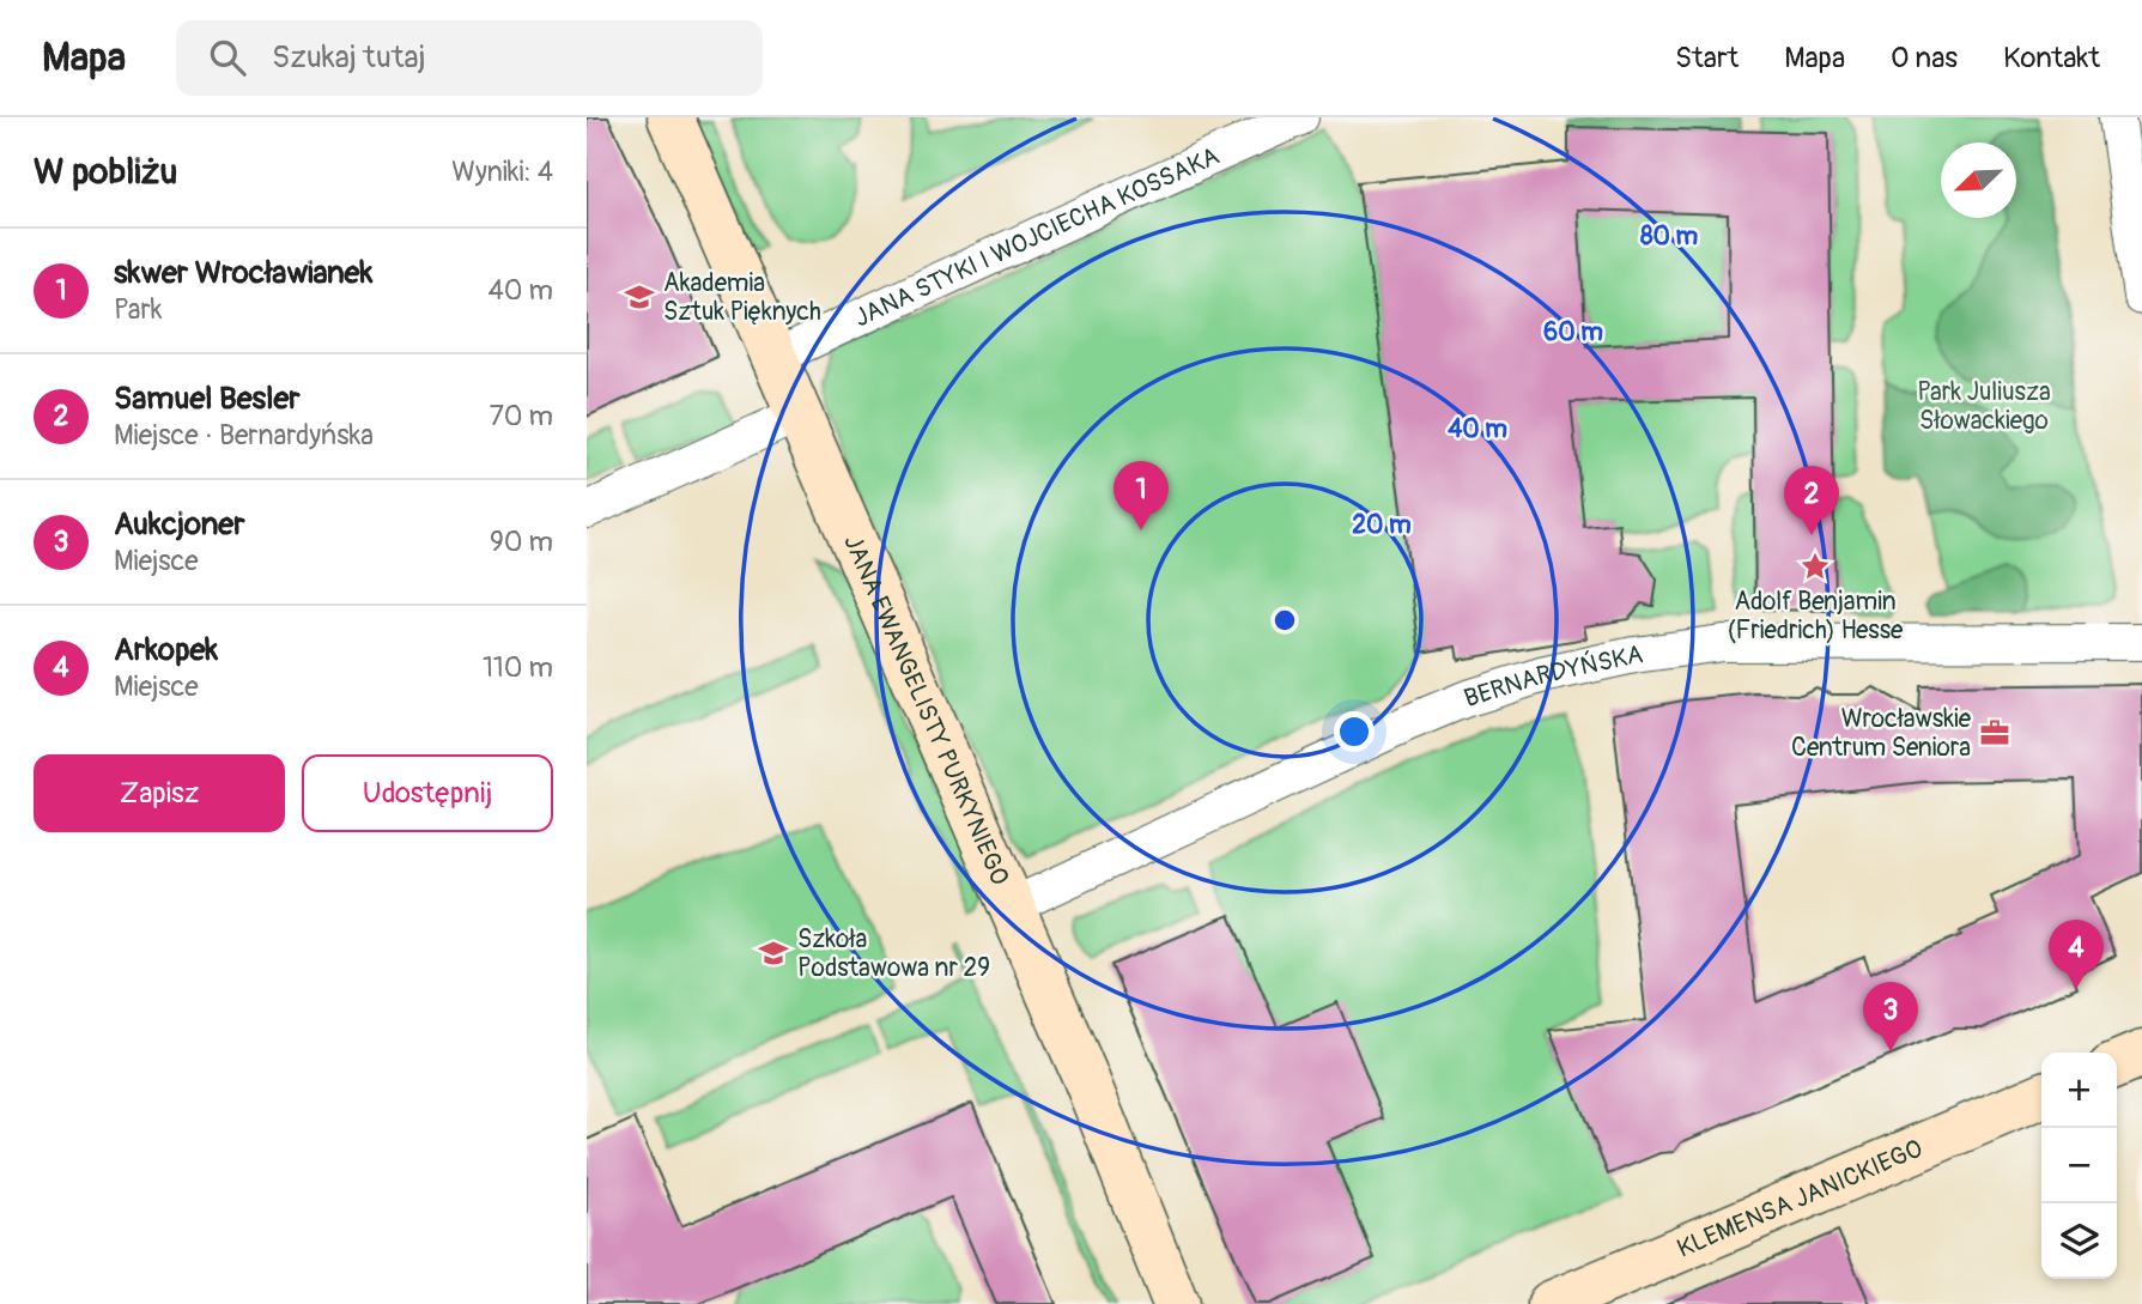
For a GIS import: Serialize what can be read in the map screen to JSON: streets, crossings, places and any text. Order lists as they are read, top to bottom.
{
  "streets": {
    "street": [
      "JANA STYKI I WOJCIECHA KOSSAKA",
      "BERNARDYŃSKA",
      "JANA EWANGELISTY PURKYNIEGO",
      "KLEMENSA JANICKIEGO"
    ]
  },
  "crossings": [
    ["JANA STYKI I WOJCIECHA KOSSAKA", "JANA EWANGELISTY PURKYNIEGO"],
    ["BERNARDYŃSKA", "JANA EWANGELISTY PURKYNIEGO"]
  ],
  "parks": ["Park Juliusza Słowackiego"],
  "places": {
    "school or university": ["Akademia Sztuk Pięknych", "Szkoła Podstawowa nr 29"],
    "place": ["Adolf Benjamin (Friedrich) Hesse"],
    "office": ["Wrocławskie Centrum Seniora"]
  },
  "north": "bottom left",
  "page": {
    "header": "Mapa",
    "search": "Szukaj tutaj",
    "nav": [
      "Start",
      "Mapa",
      "O nas",
      "Kontakt"
    ],
    "heading": ["W pobliżu", "Wyniki: 4"],
    "list": [
      {
        "mark": "1",
        "name": "skwer Wrocławianek",
        "note": "Park",
        "value": "40 m"
      },
      {
        "mark": "2",
        "name": "Samuel Besler",
        "note": "Miejsce · Bernardyńska",
        "value": "70 m"
      },
      {
        "mark": "3",
        "name": "Aukcjoner",
        "note": "Miejsce",
        "value": "90 m"
      },
      {
        "mark": "4",
        "name": "Arkopek",
        "note": "Miejsce",
        "value": "110 m"
      }
    ],
    "pins": [
      "1",
      "2",
      "4",
      "3"
    ],
    "buttons": ["Zapisz", "Udostępnij"],
    "map_buttons": ["+", "−"]
  },
  "rings": [
    "80 m",
    "60 m",
    "40 m",
    "20 m"
  ]
}
